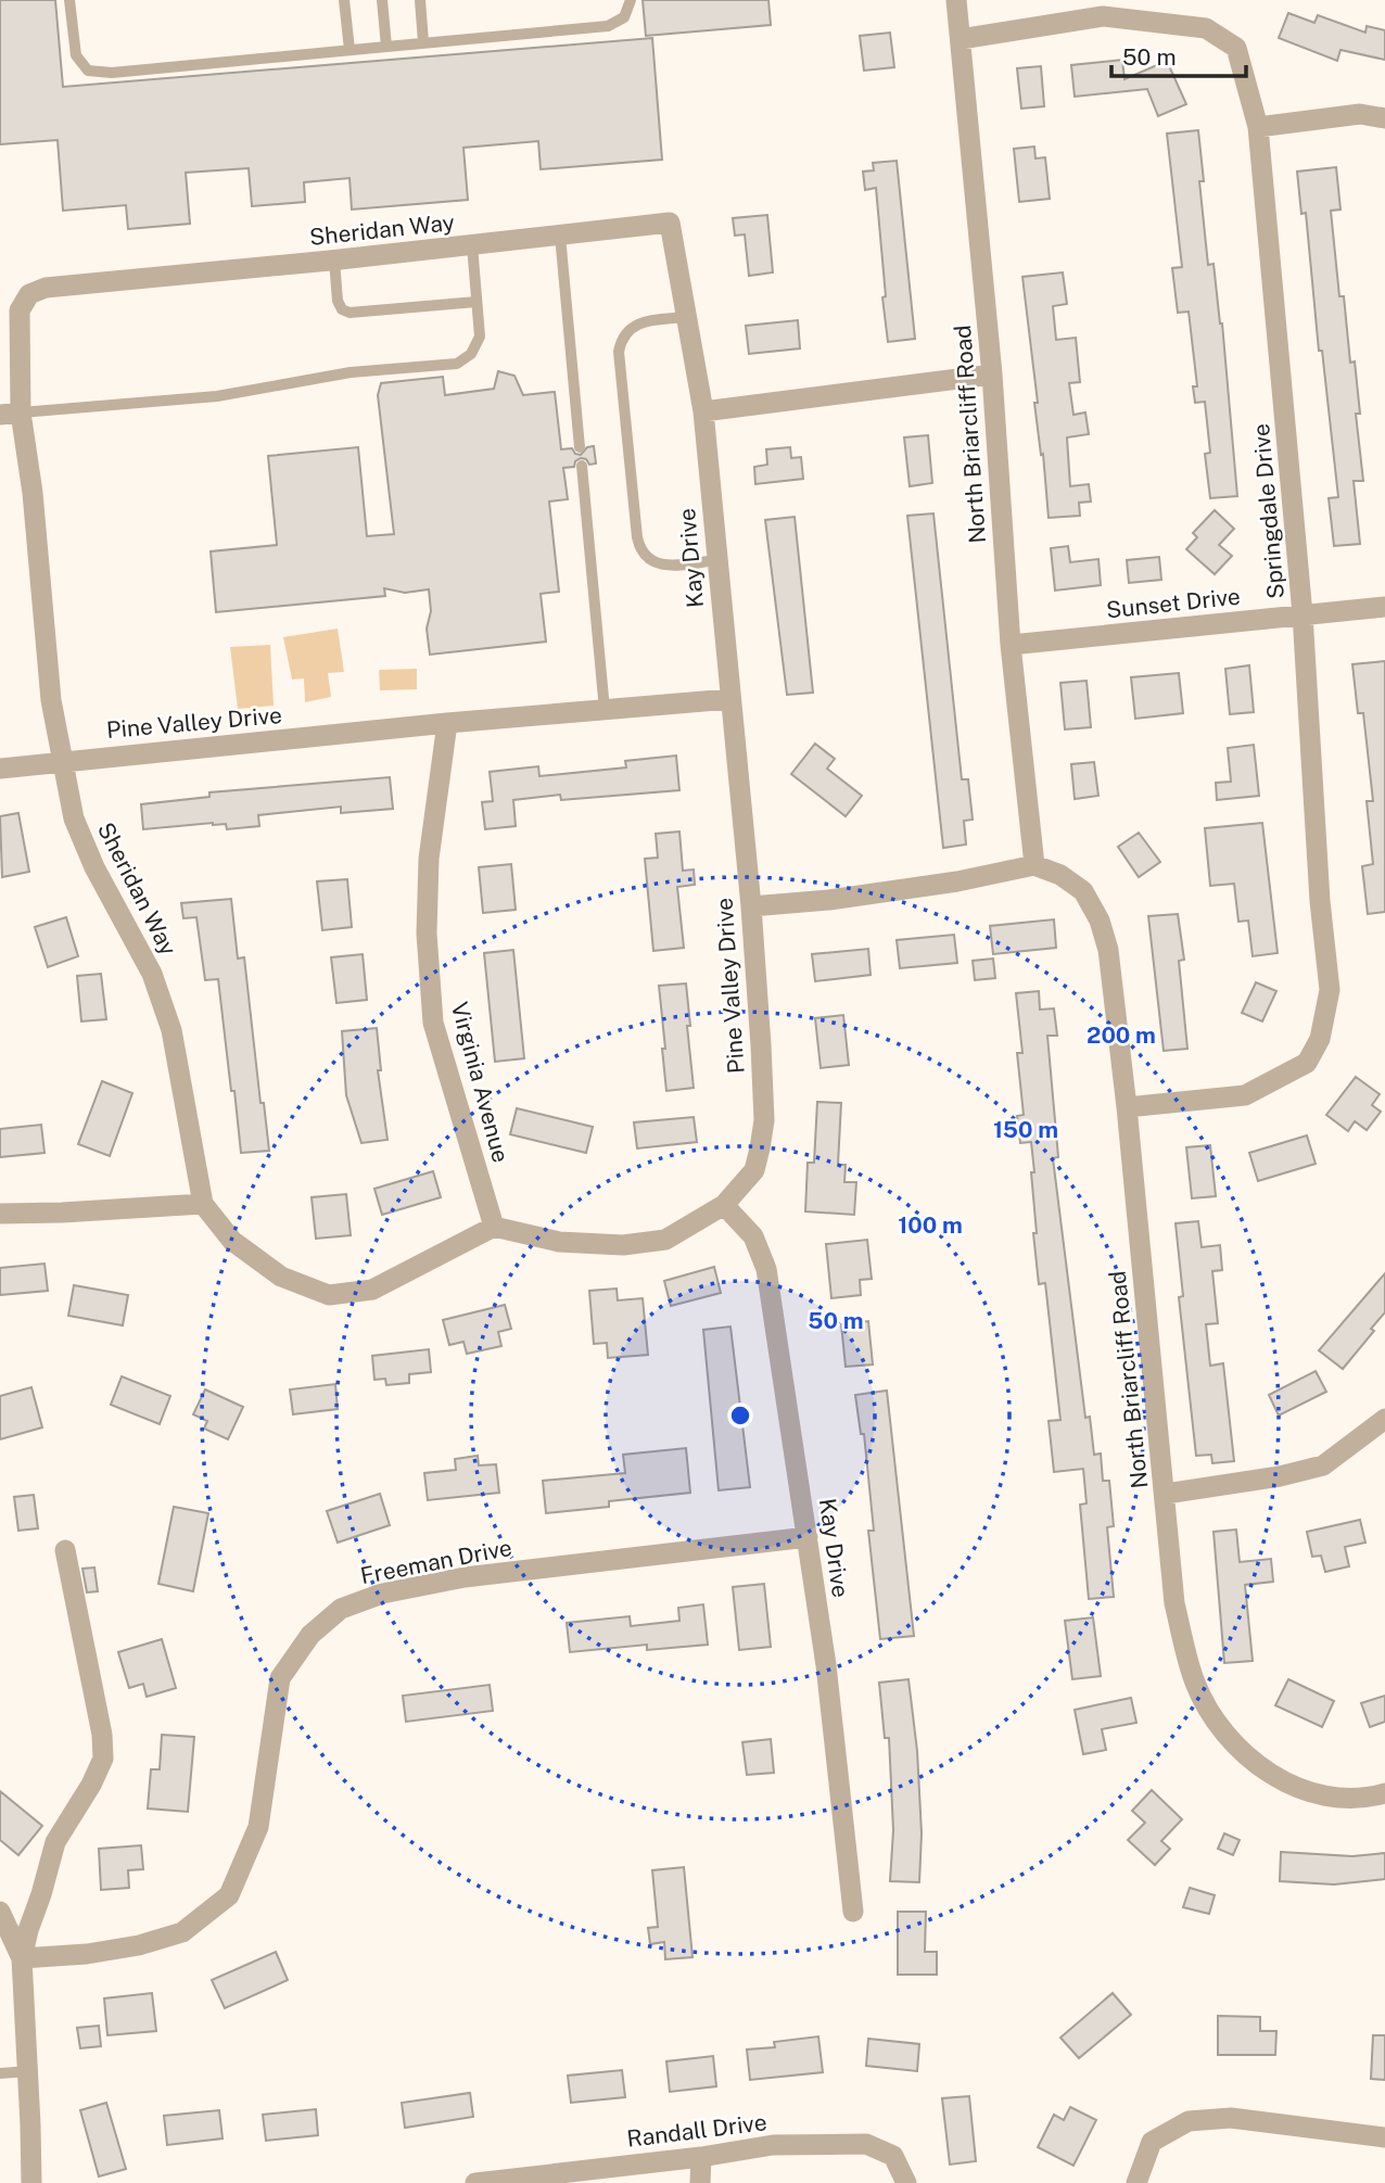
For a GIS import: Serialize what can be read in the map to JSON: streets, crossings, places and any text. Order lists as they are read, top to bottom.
{
  "streets": {
    "street": [
      "Sheridan Way",
      "North Briarcliff Road",
      "Springdale Drive",
      "Kay Drive",
      "Sunset Drive",
      "Pine Valley Drive",
      "Virginia Avenue",
      "Freeman Drive",
      "Randall Drive"
    ]
  },
  "crossings": [
    ["Sheridan Way", "Kay Drive"],
    ["Sheridan Way", "Pine Valley Drive"],
    ["North Briarcliff Road", "Springdale Drive"],
    ["North Briarcliff Road", "Sunset Drive"],
    ["Springdale Drive", "Sunset Drive"],
    ["Kay Drive", "Pine Valley Drive"],
    ["Kay Drive", "Freeman Drive"],
    ["Pine Valley Drive", "Virginia Avenue"]
  ],
  "scale_bar": "50 m",
  "rings": [
    "200 m",
    "150 m",
    "100 m",
    "50 m"
  ]
}
